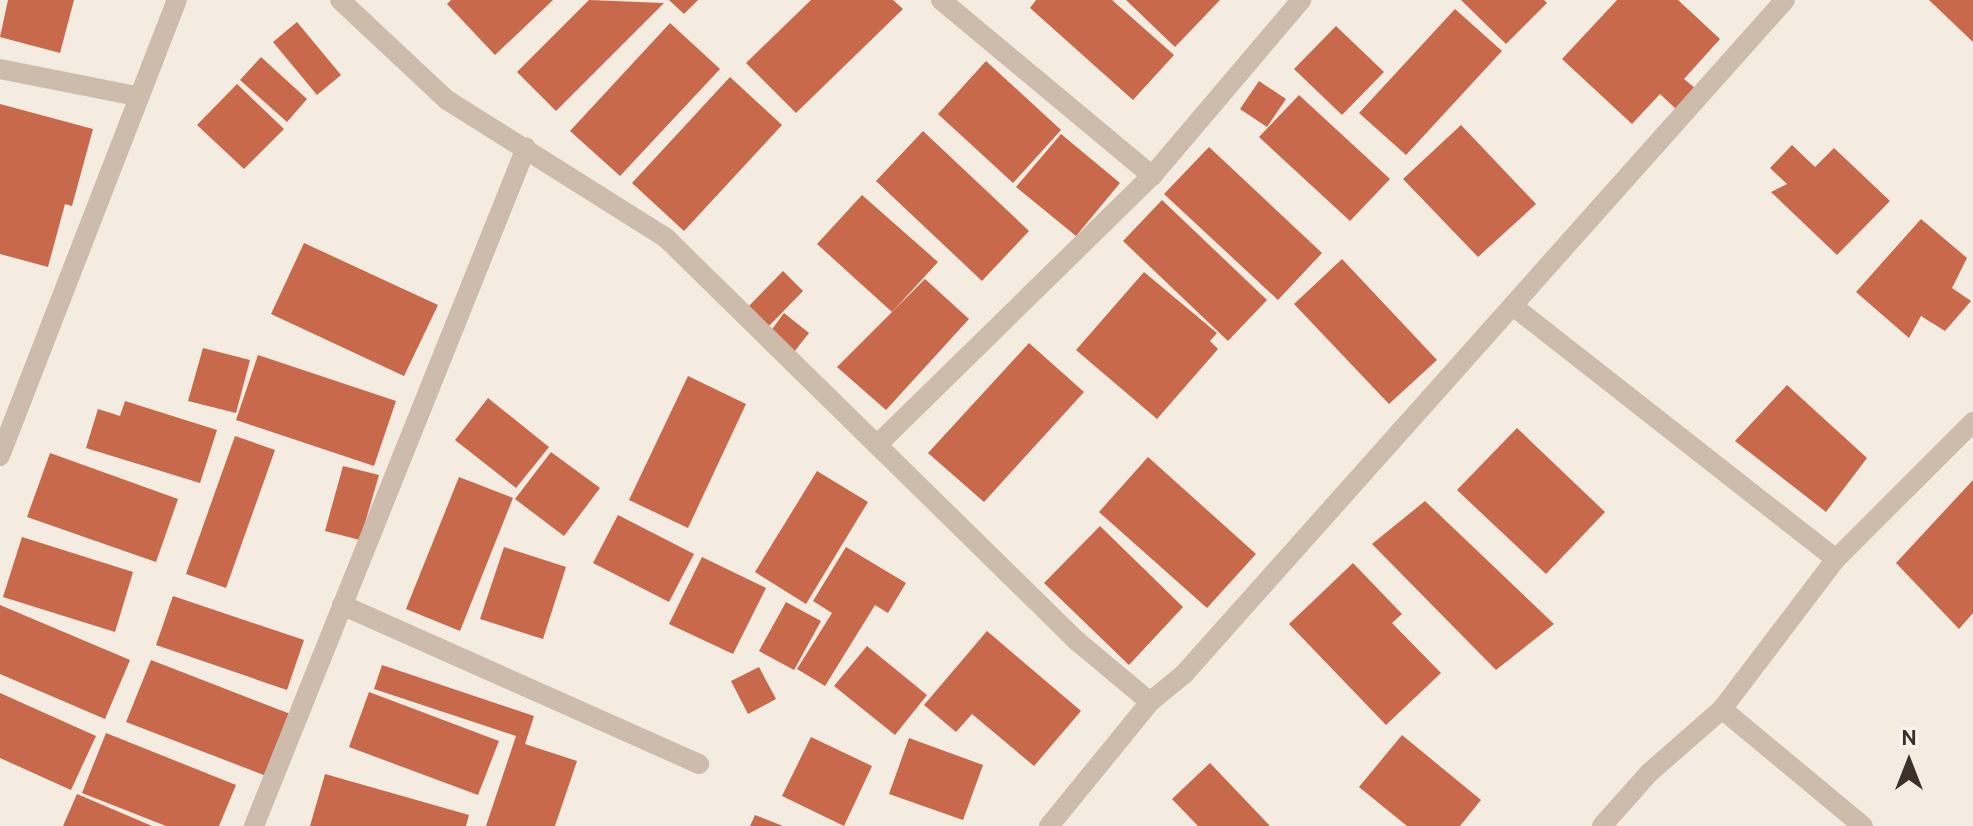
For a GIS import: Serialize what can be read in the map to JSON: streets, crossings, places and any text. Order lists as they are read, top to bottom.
{
  "north": "top"
}
